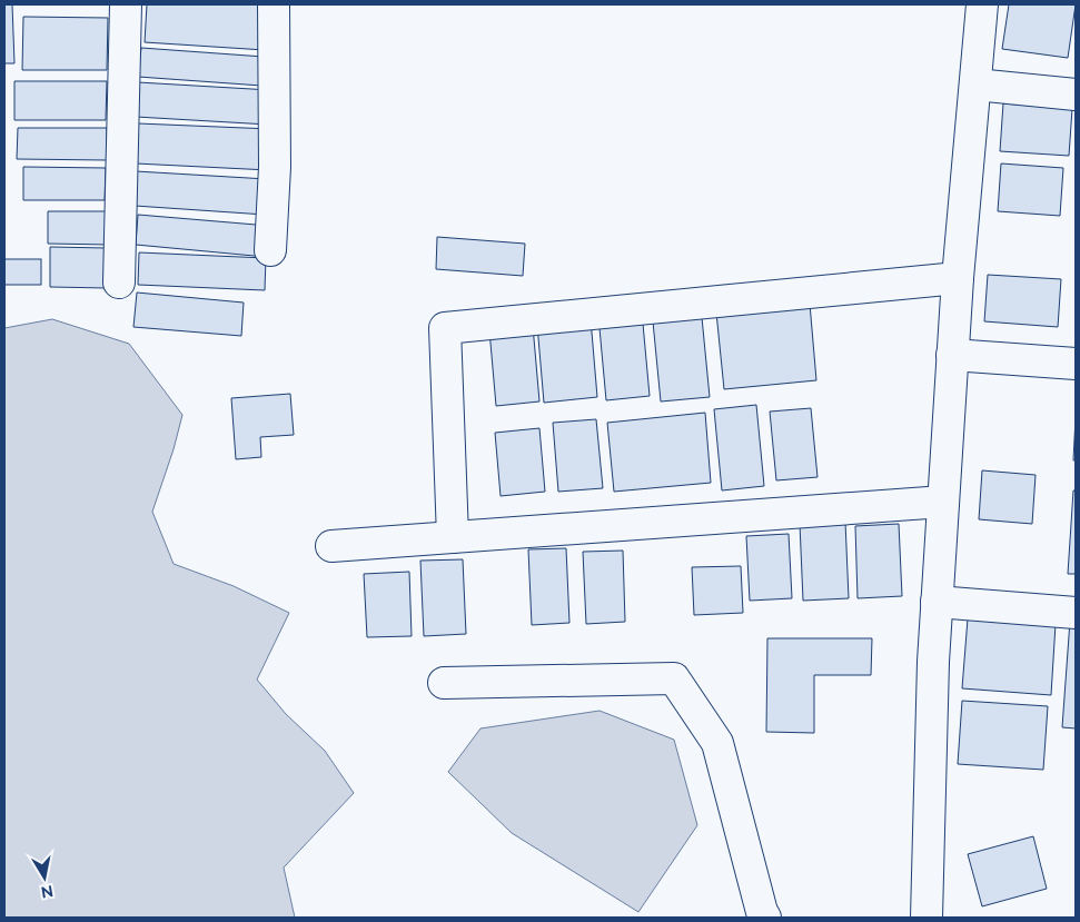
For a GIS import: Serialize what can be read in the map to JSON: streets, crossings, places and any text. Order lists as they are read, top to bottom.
{
  "north": "bottom"
}
